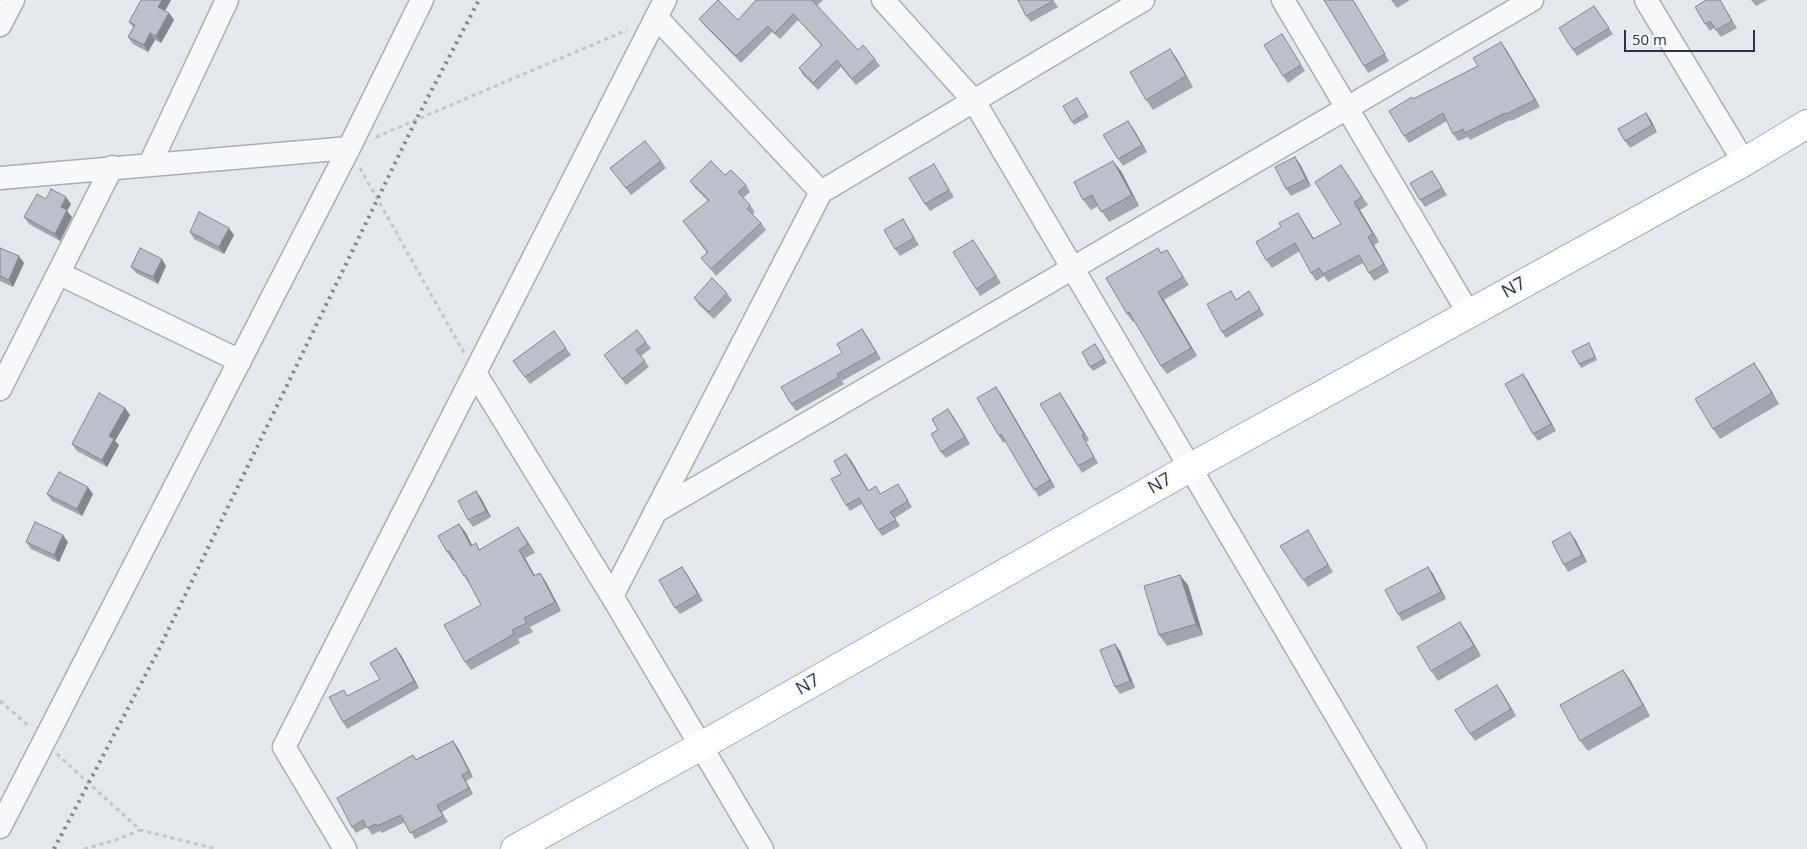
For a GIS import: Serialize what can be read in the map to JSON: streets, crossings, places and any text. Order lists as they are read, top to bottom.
{
  "streets": {
    "main road": ["N7"]
  },
  "scale_bar": "50 m"
}
